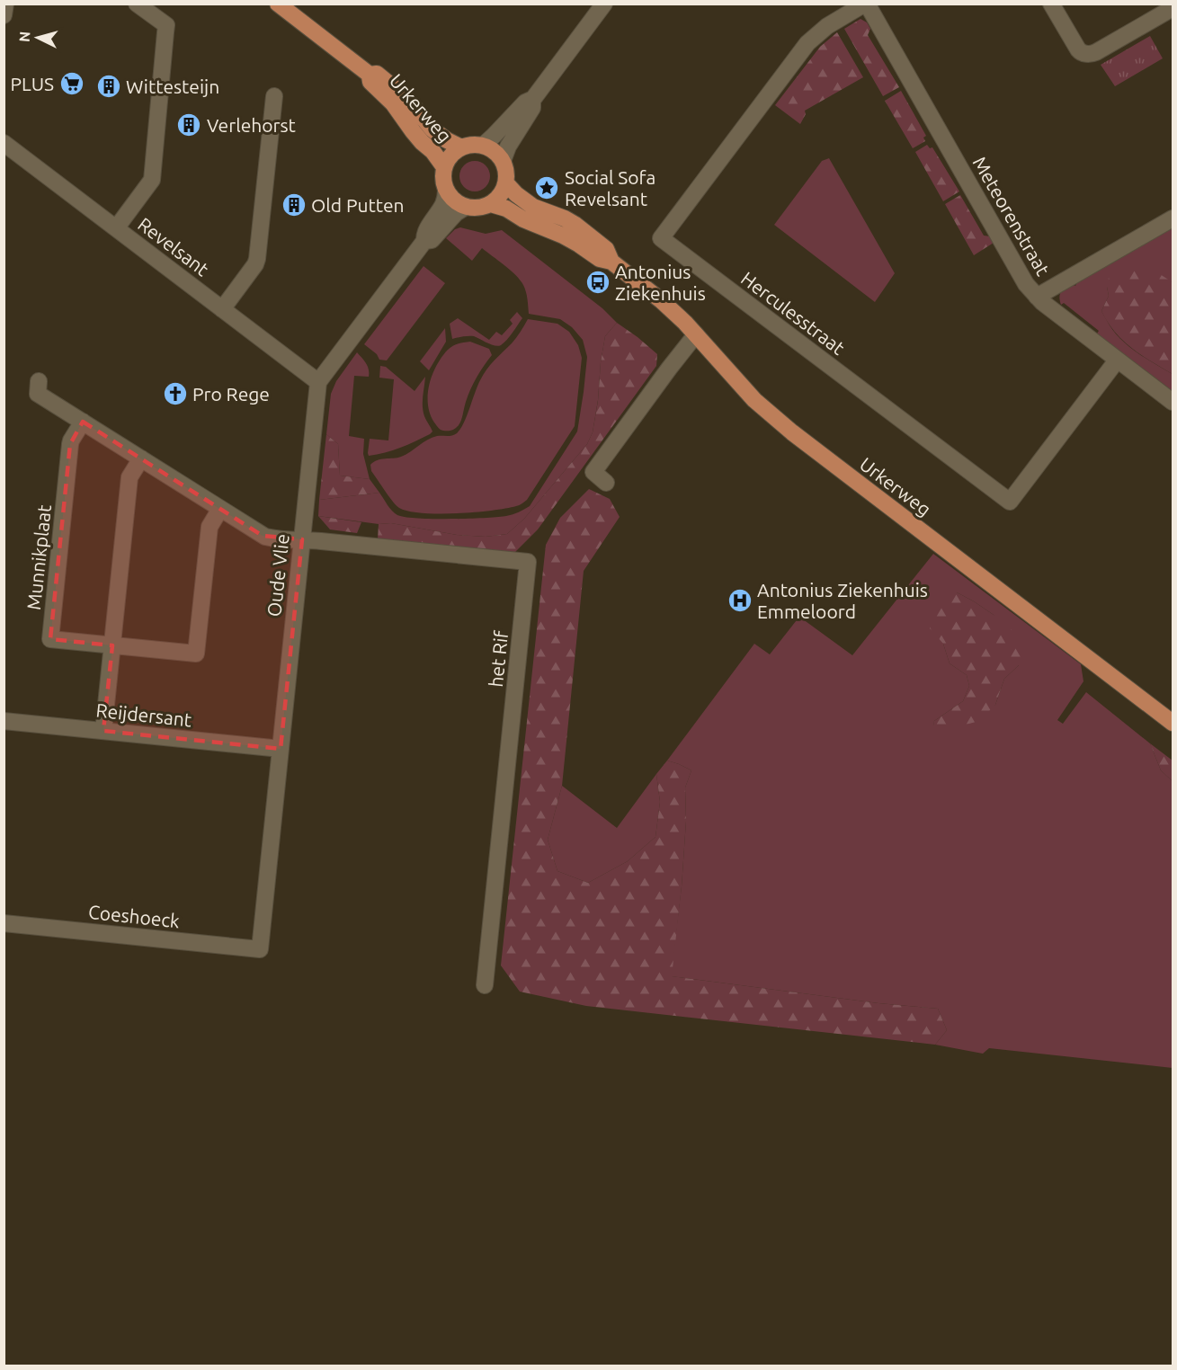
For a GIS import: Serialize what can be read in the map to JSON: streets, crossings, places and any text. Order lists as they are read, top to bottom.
{
  "streets": {
    "main road": ["Urkerweg"],
    "street": [
      "Meteorenstraat",
      "Revelsant",
      "Herculesstraat",
      "Munnikplaat",
      "Oude Vlie",
      "het Rif",
      "Reijdersant",
      "Coeshoeck"
    ]
  },
  "crossings": [
    ["Meteorenstraat", "Herculesstraat"],
    ["Revelsant", "Oude Vlie"],
    ["Oude Vlie", "het Rif"],
    ["Oude Vlie", "Reijdersant"],
    ["Oude Vlie", "Coeshoeck"]
  ],
  "places": {
    "supermarket": ["PLUS"],
    "building": ["Wittesteijn", "Verlehorst", "Old Putten"],
    "place": ["Social Sofa Revelsant"],
    "bus stop": ["Antonius Ziekenhuis"],
    "church": ["Pro Rege"],
    "hospital": ["Antonius Ziekenhuis Emmeloord"]
  },
  "north": "left"
}
